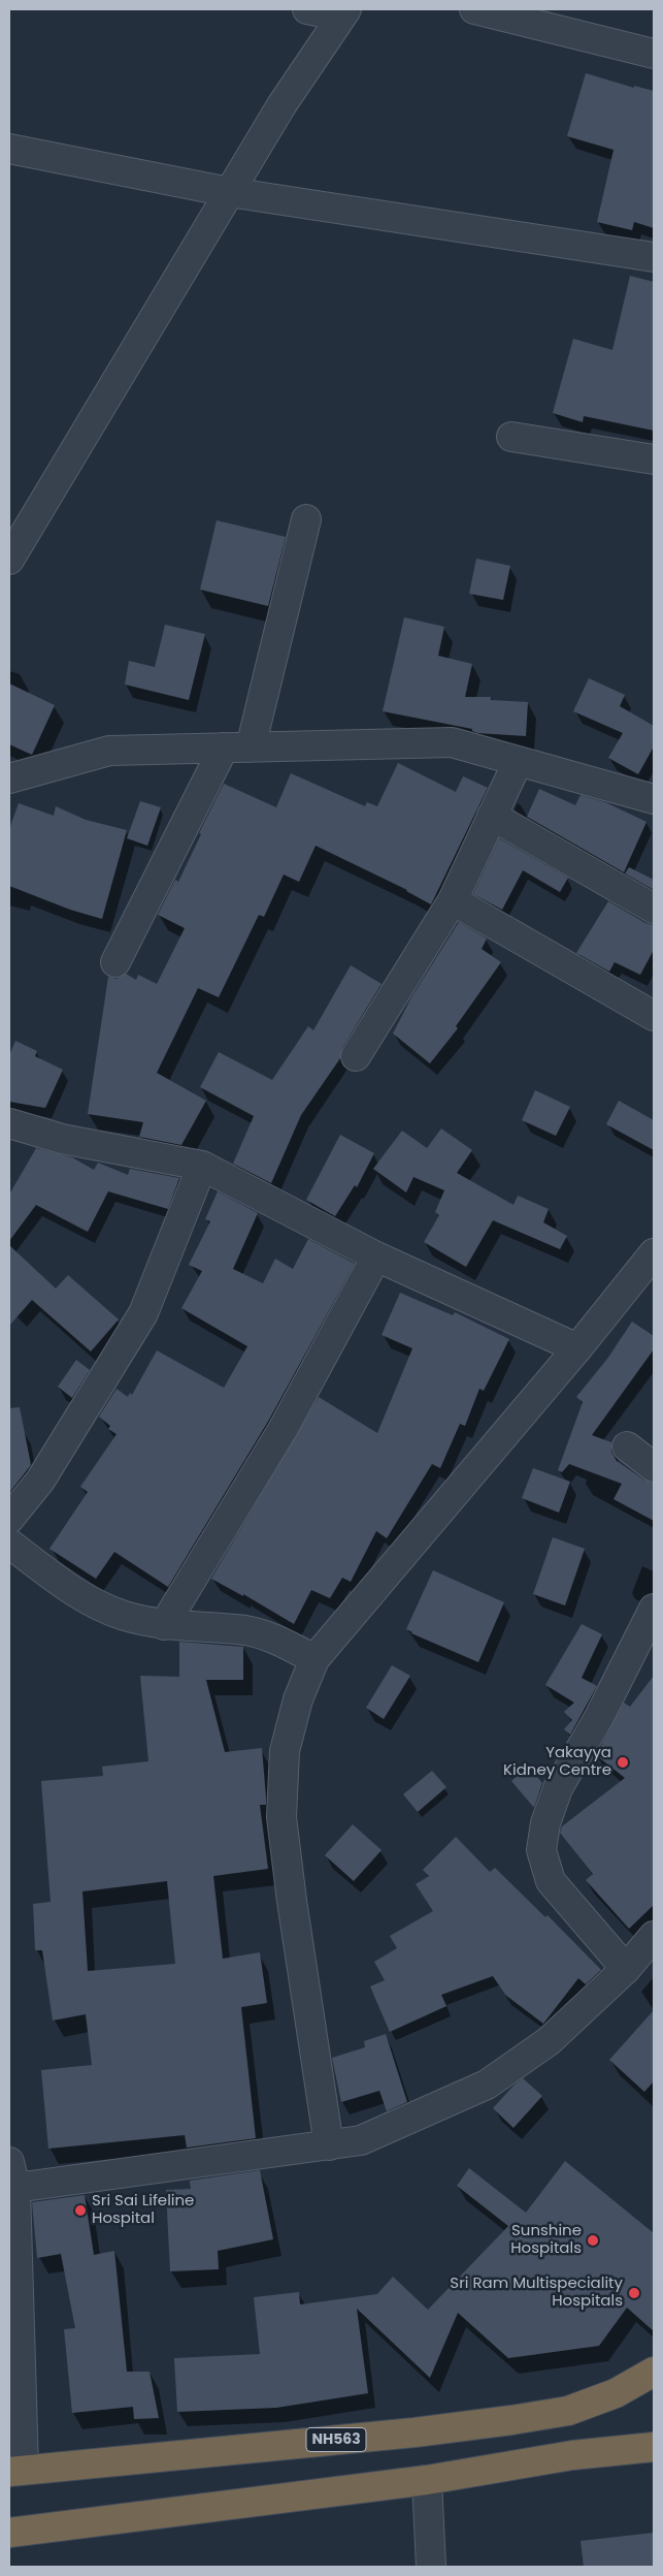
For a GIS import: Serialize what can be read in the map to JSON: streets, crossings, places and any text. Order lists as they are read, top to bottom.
{
  "streets": {
    "highway": ["NH563"]
  },
  "places": [
    "Yakayya Kidney Centre",
    "Sri Sai Lifeline Hospital",
    "Sunshine Hospitals",
    "Sri Ram Multispeciality Hospitals"
  ]
}
